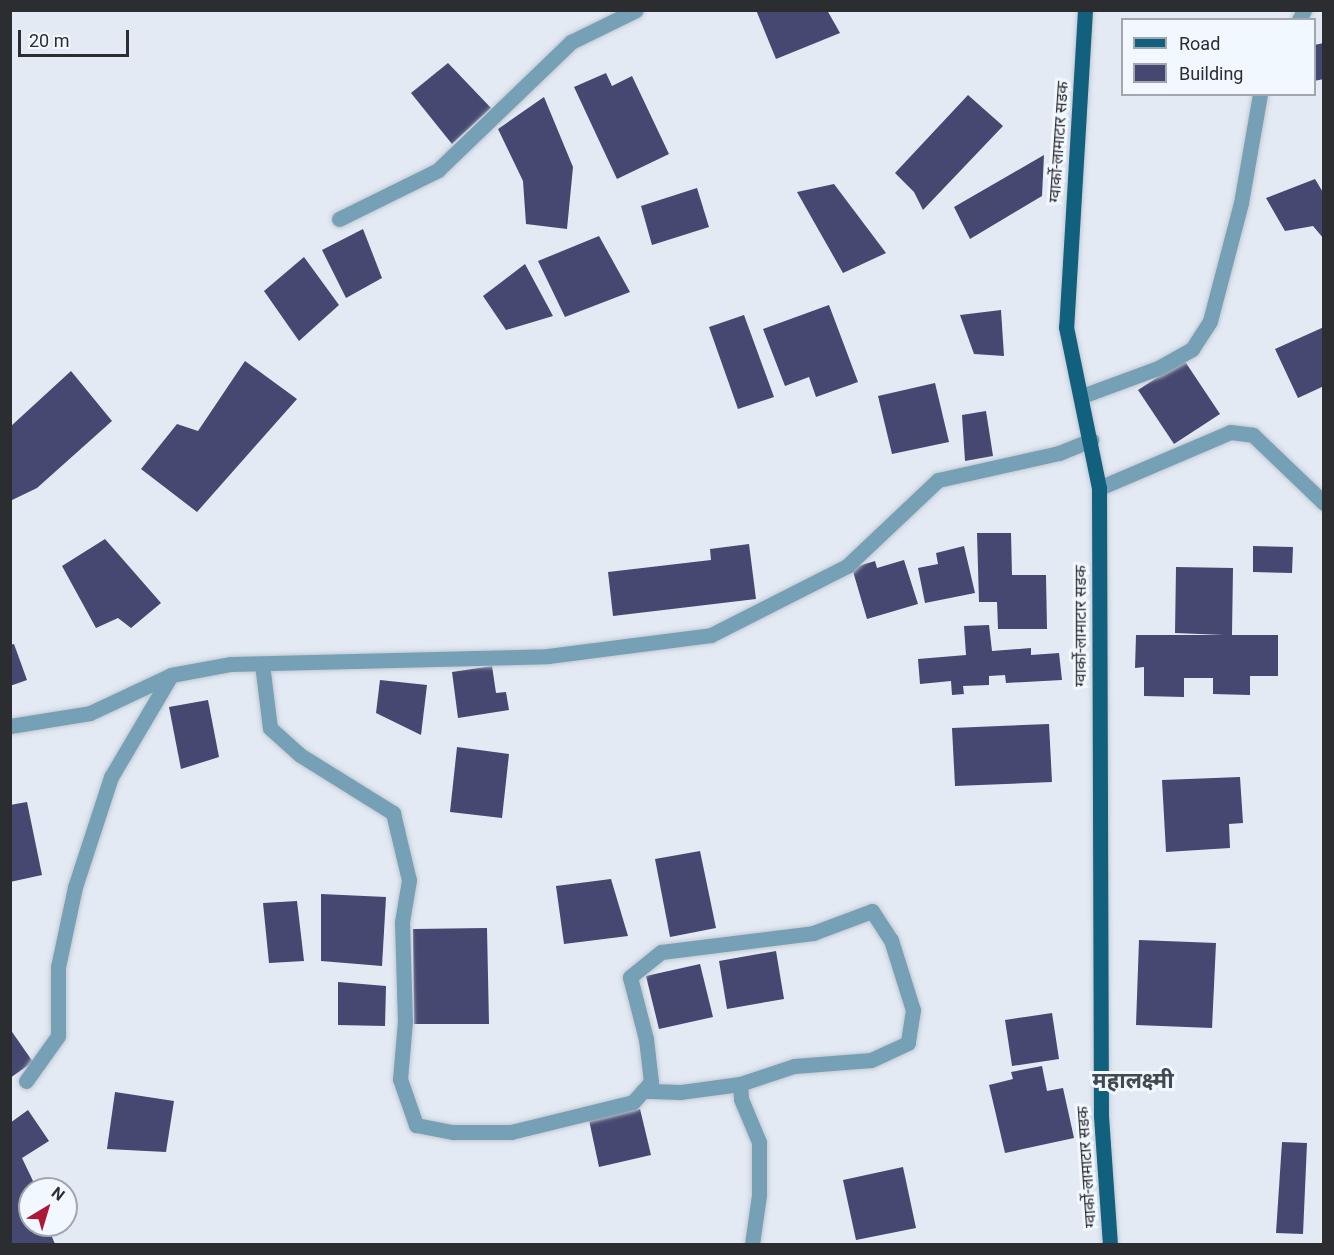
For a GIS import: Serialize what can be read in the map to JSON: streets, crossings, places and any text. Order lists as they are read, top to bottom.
{
  "streets": {
    "main road": ["ग्वार्को-लामाटार सडक"]
  },
  "districts": ["महालक्ष्मी"],
  "legend": ["Road", "Building"],
  "scale_bar": "20 m",
  "north": "top right"
}
